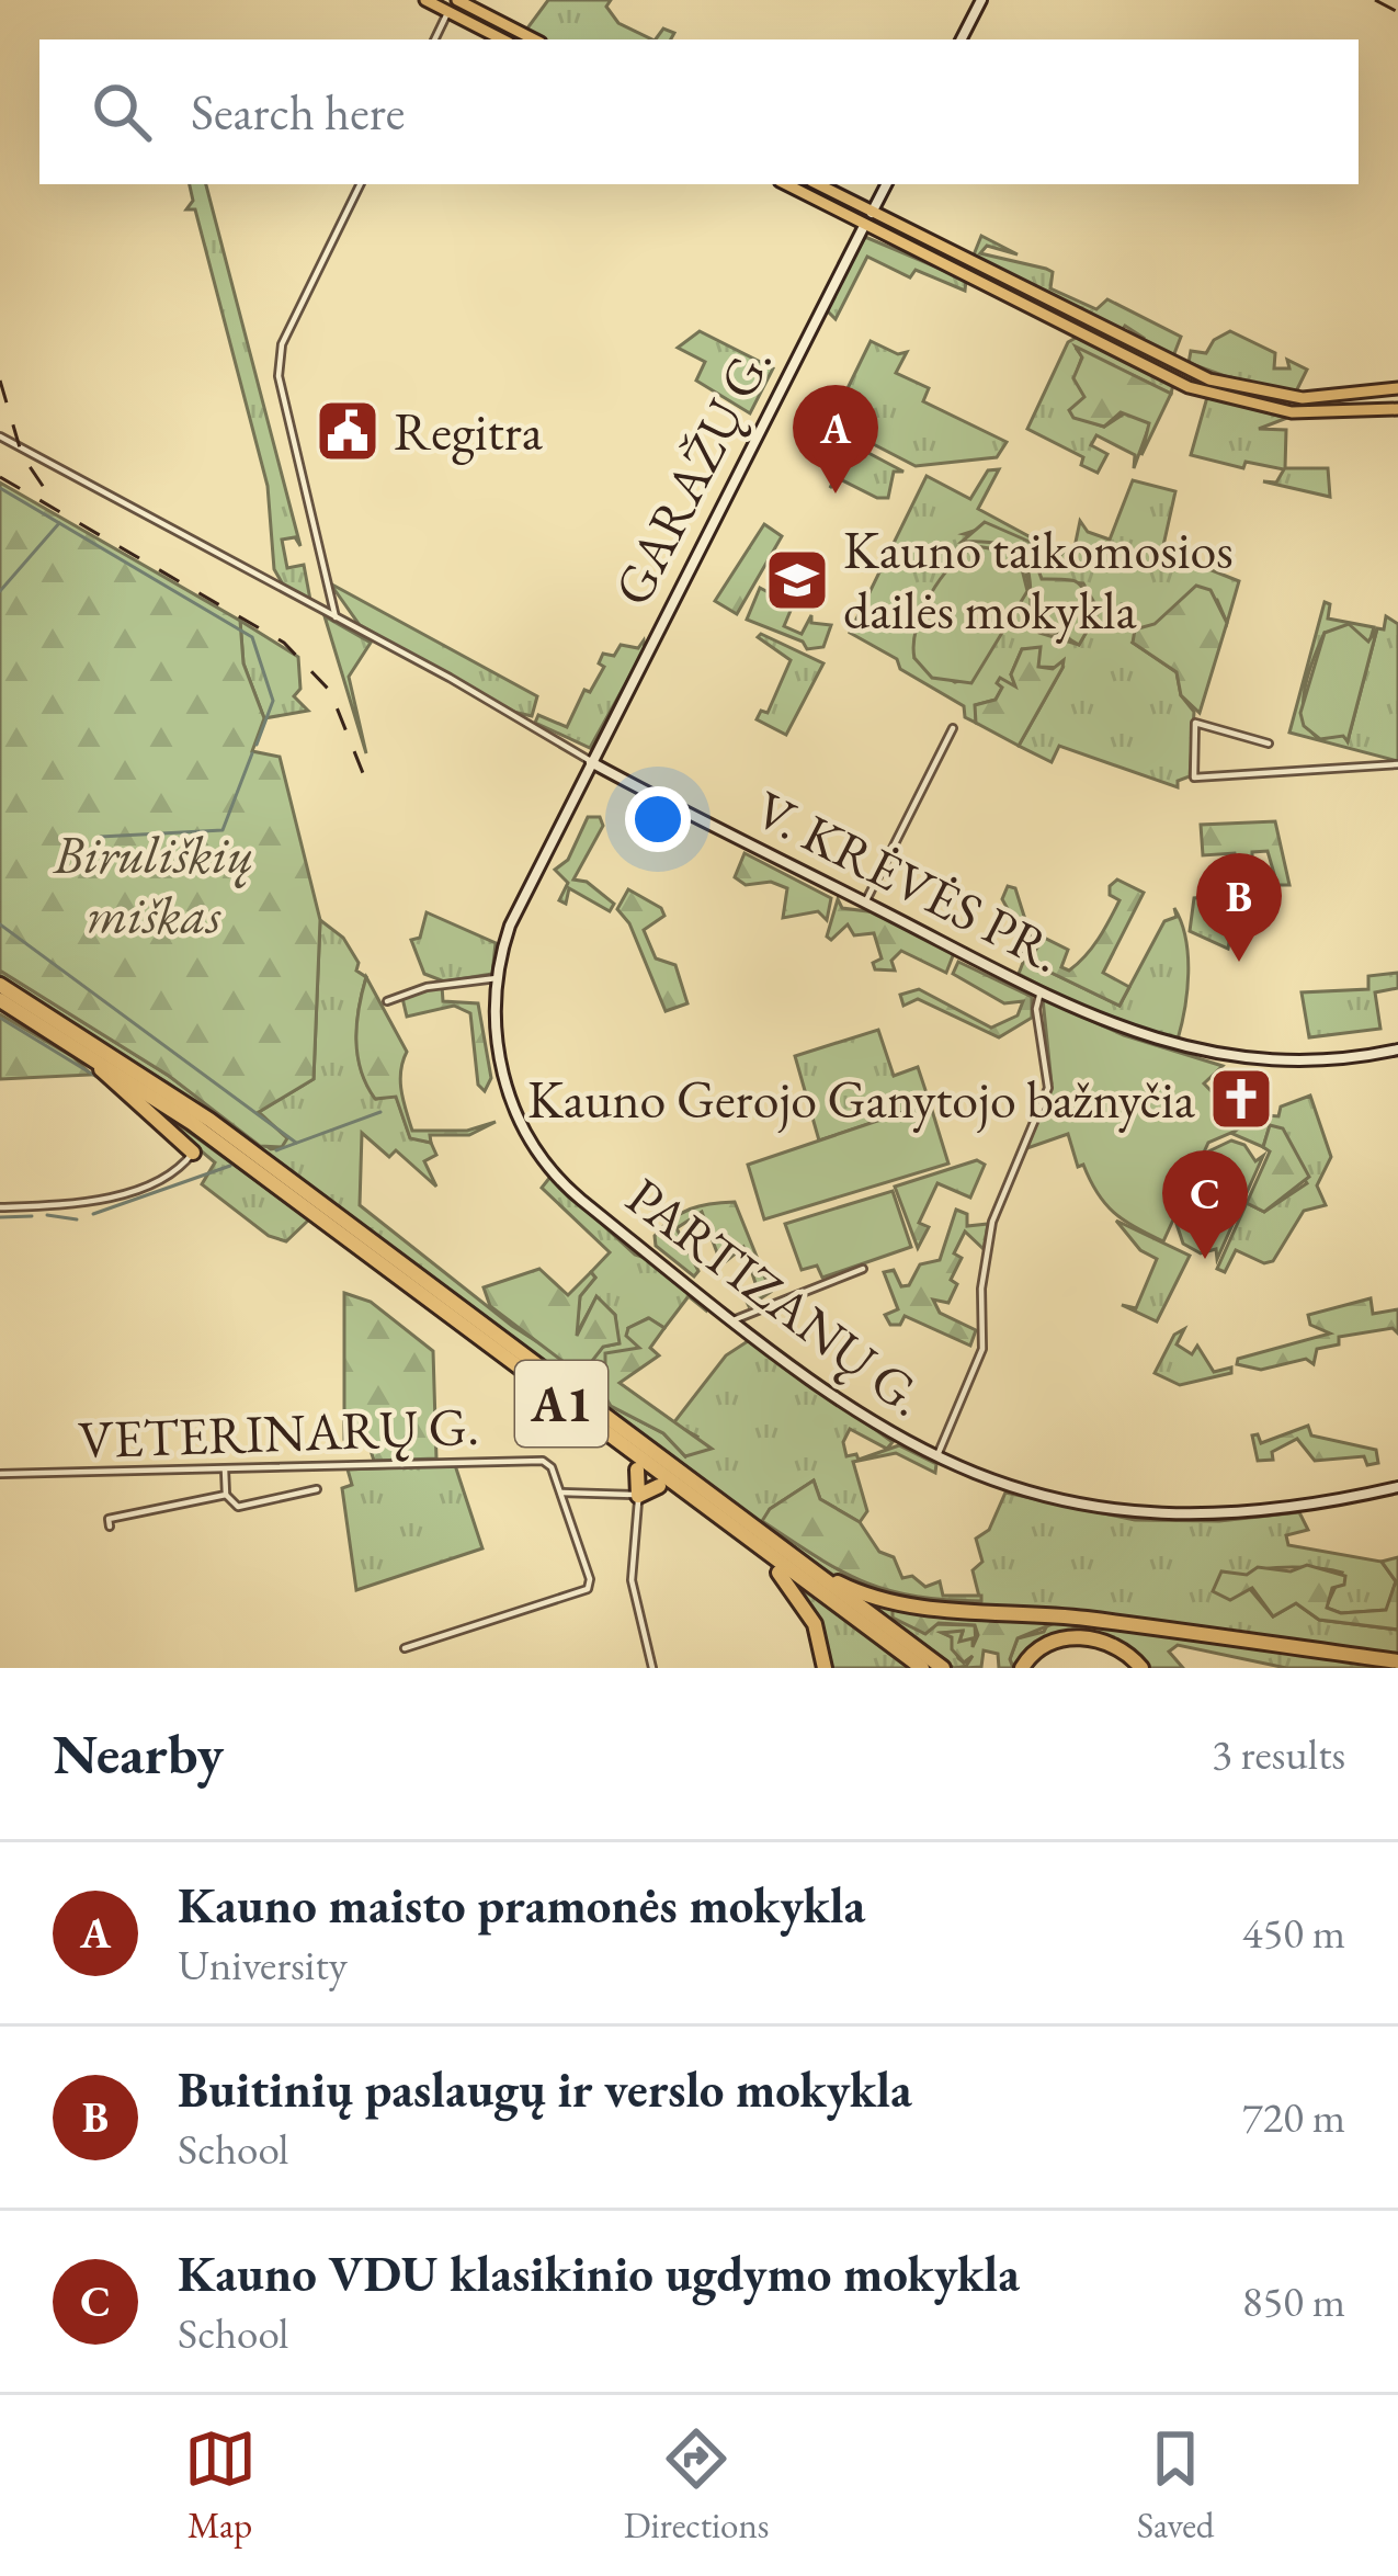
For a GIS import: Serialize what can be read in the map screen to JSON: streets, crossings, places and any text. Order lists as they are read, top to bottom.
{
  "streets": {
    "highway": ["A1"],
    "street": [
      "GARAŽŲ G.",
      "V. KRĖVĖS PR.",
      "PARTIZANŲ G.",
      "VETERINARŲ G."
    ]
  },
  "crossings": [
    ["GARAŽŲ G.", "V. KRĖVĖS PR."],
    ["GARAŽŲ G.", "PARTIZANŲ G."],
    ["V. KRĖVĖS PR.", "PARTIZANŲ G."]
  ],
  "parks": ["Biruliškių miškas"],
  "places": {
    "public building": ["Regitra"],
    "school or university": ["Kauno taikomosios dailės mokykla"],
    "church": ["Kauno Gerojo Ganytojo bažnyčia"]
  },
  "page": {
    "search": "Search here",
    "pins": ["A", "B", "C"],
    "heading": ["Nearby", "3 results"],
    "list": [
      {
        "mark": "A",
        "name": "Kauno maisto pramonės mokykla",
        "note": "University",
        "value": "450 m"
      },
      {
        "mark": "B",
        "name": "Buitinių paslaugų ir verslo mokykla",
        "note": "School",
        "value": "720 m"
      },
      {
        "mark": "C",
        "name": "Kauno VDU klasikinio ugdymo mokykla",
        "note": "School",
        "value": "850 m"
      }
    ],
    "nav": ["Map", "Directions", "Saved"]
  }
}
